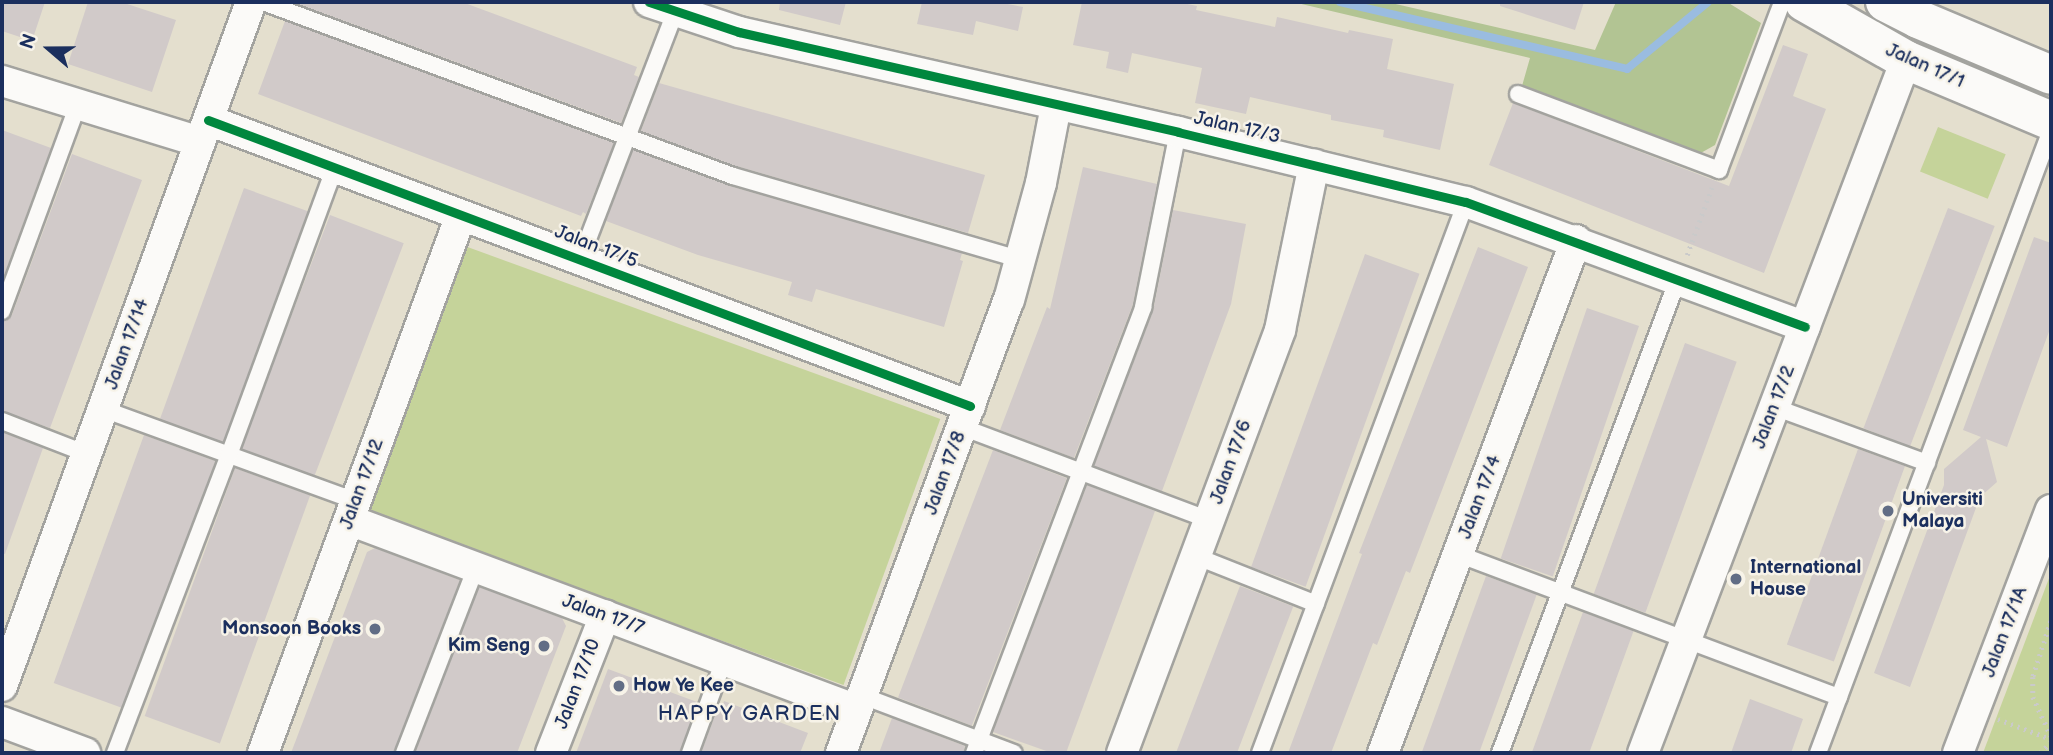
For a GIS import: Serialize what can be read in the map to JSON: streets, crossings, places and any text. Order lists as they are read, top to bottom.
{
  "streets": {
    "street": [
      "Jalan 17/1",
      "Jalan 17/3",
      "Jalan 17/5",
      "Jalan 17/14",
      "Jalan 17/2",
      "Jalan 17/6",
      "Jalan 17/8",
      "Jalan 17/12",
      "Jalan 17/4",
      "Jalan 17/7",
      "Jalan 17/1A",
      "Jalan 17/10"
    ]
  },
  "crossings": [
    ["Jalan 17/1", "Jalan 17/2"],
    ["Jalan 17/3", "Jalan 17/2"],
    ["Jalan 17/3", "Jalan 17/6"],
    ["Jalan 17/3", "Jalan 17/8"],
    ["Jalan 17/3", "Jalan 17/4"],
    ["Jalan 17/5", "Jalan 17/14"],
    ["Jalan 17/5", "Jalan 17/8"],
    ["Jalan 17/5", "Jalan 17/12"],
    ["Jalan 17/8", "Jalan 17/7"],
    ["Jalan 17/12", "Jalan 17/7"],
    ["Jalan 17/7", "Jalan 17/10"]
  ],
  "districts": ["HAPPY GARDEN"],
  "places": [
    "Universiti Malaya",
    "International House",
    "Monsoon Books",
    "Kim Seng",
    "How Ye Kee"
  ],
  "north": "left"
}
